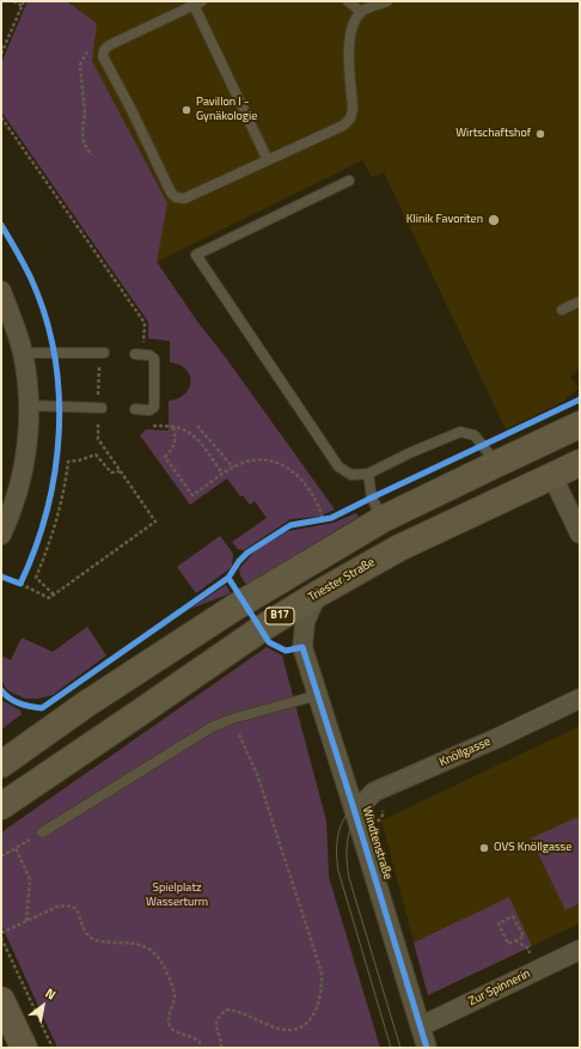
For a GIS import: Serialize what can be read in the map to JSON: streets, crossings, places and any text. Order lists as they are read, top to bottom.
{
  "streets": {
    "main road": ["Triester Straße", "B17"],
    "street": ["Knöllgasse", "Windtenstraße", "Zur Spinnerin"]
  },
  "crossings": [
    ["Triester Straße", "Windtenstraße"],
    ["Knöllgasse", "Windtenstraße"],
    ["Windtenstraße", "Zur Spinnerin"]
  ],
  "parks": ["Spielplatz Wasserturm"],
  "places": [
    "Pavillon I - Gynäkologie",
    "Wirtschaftshof",
    "Klinik Favoriten",
    "OVS Knöllgasse"
  ],
  "north": "top right"
}
